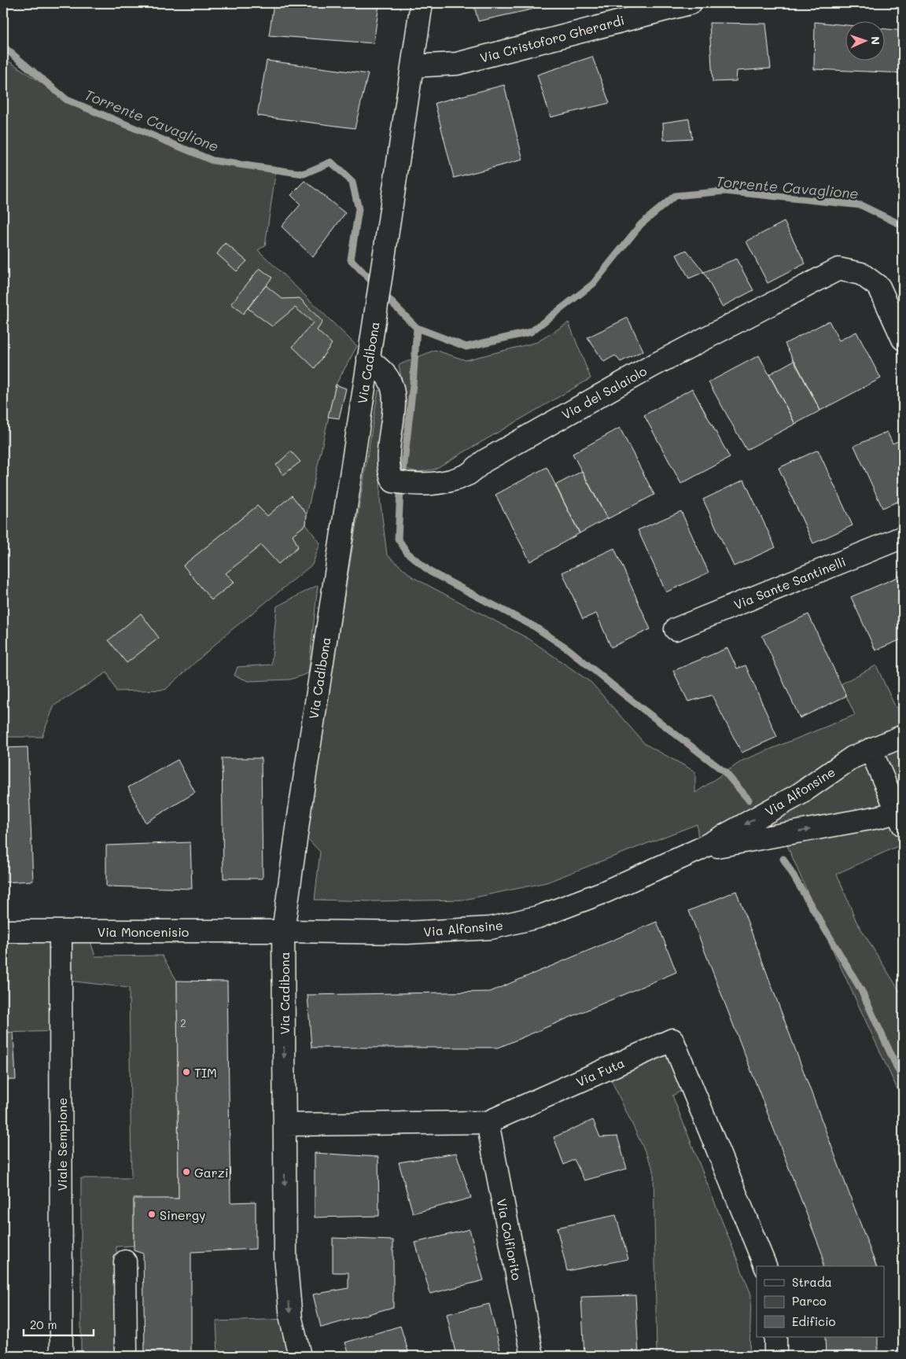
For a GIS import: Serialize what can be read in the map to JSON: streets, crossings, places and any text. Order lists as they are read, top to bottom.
{
  "streets": {
    "street": [
      "Via Cristoforo Gherardi",
      "Via Cadibona",
      "Via del Salaiolo",
      "Via Sante Santinelli",
      "Via Alfonsine",
      "Via Moncenisio",
      "Via Futa",
      "Viale Sempione",
      "Via Colfiorito"
    ]
  },
  "crossings": [
    ["Via Cristoforo Gherardi", "Via Cadibona"],
    ["Via Cadibona", "Via del Salaiolo"],
    ["Via Cadibona", "Via Alfonsine"],
    ["Via Cadibona", "Via Moncenisio"],
    ["Via Cadibona", "Via Futa"],
    ["Via Alfonsine", "Via Moncenisio"],
    ["Via Moncenisio", "Viale Sempione"],
    ["Via Futa", "Via Colfiorito"]
  ],
  "water": ["Torrente Cavaglione"],
  "places": ["TIM", "Garzi", "Sinergy"],
  "house_numbers": ["2"],
  "legend": ["Strada", "Parco", "Edificio"],
  "scale_bar": "20 m",
  "north": "right"
}
